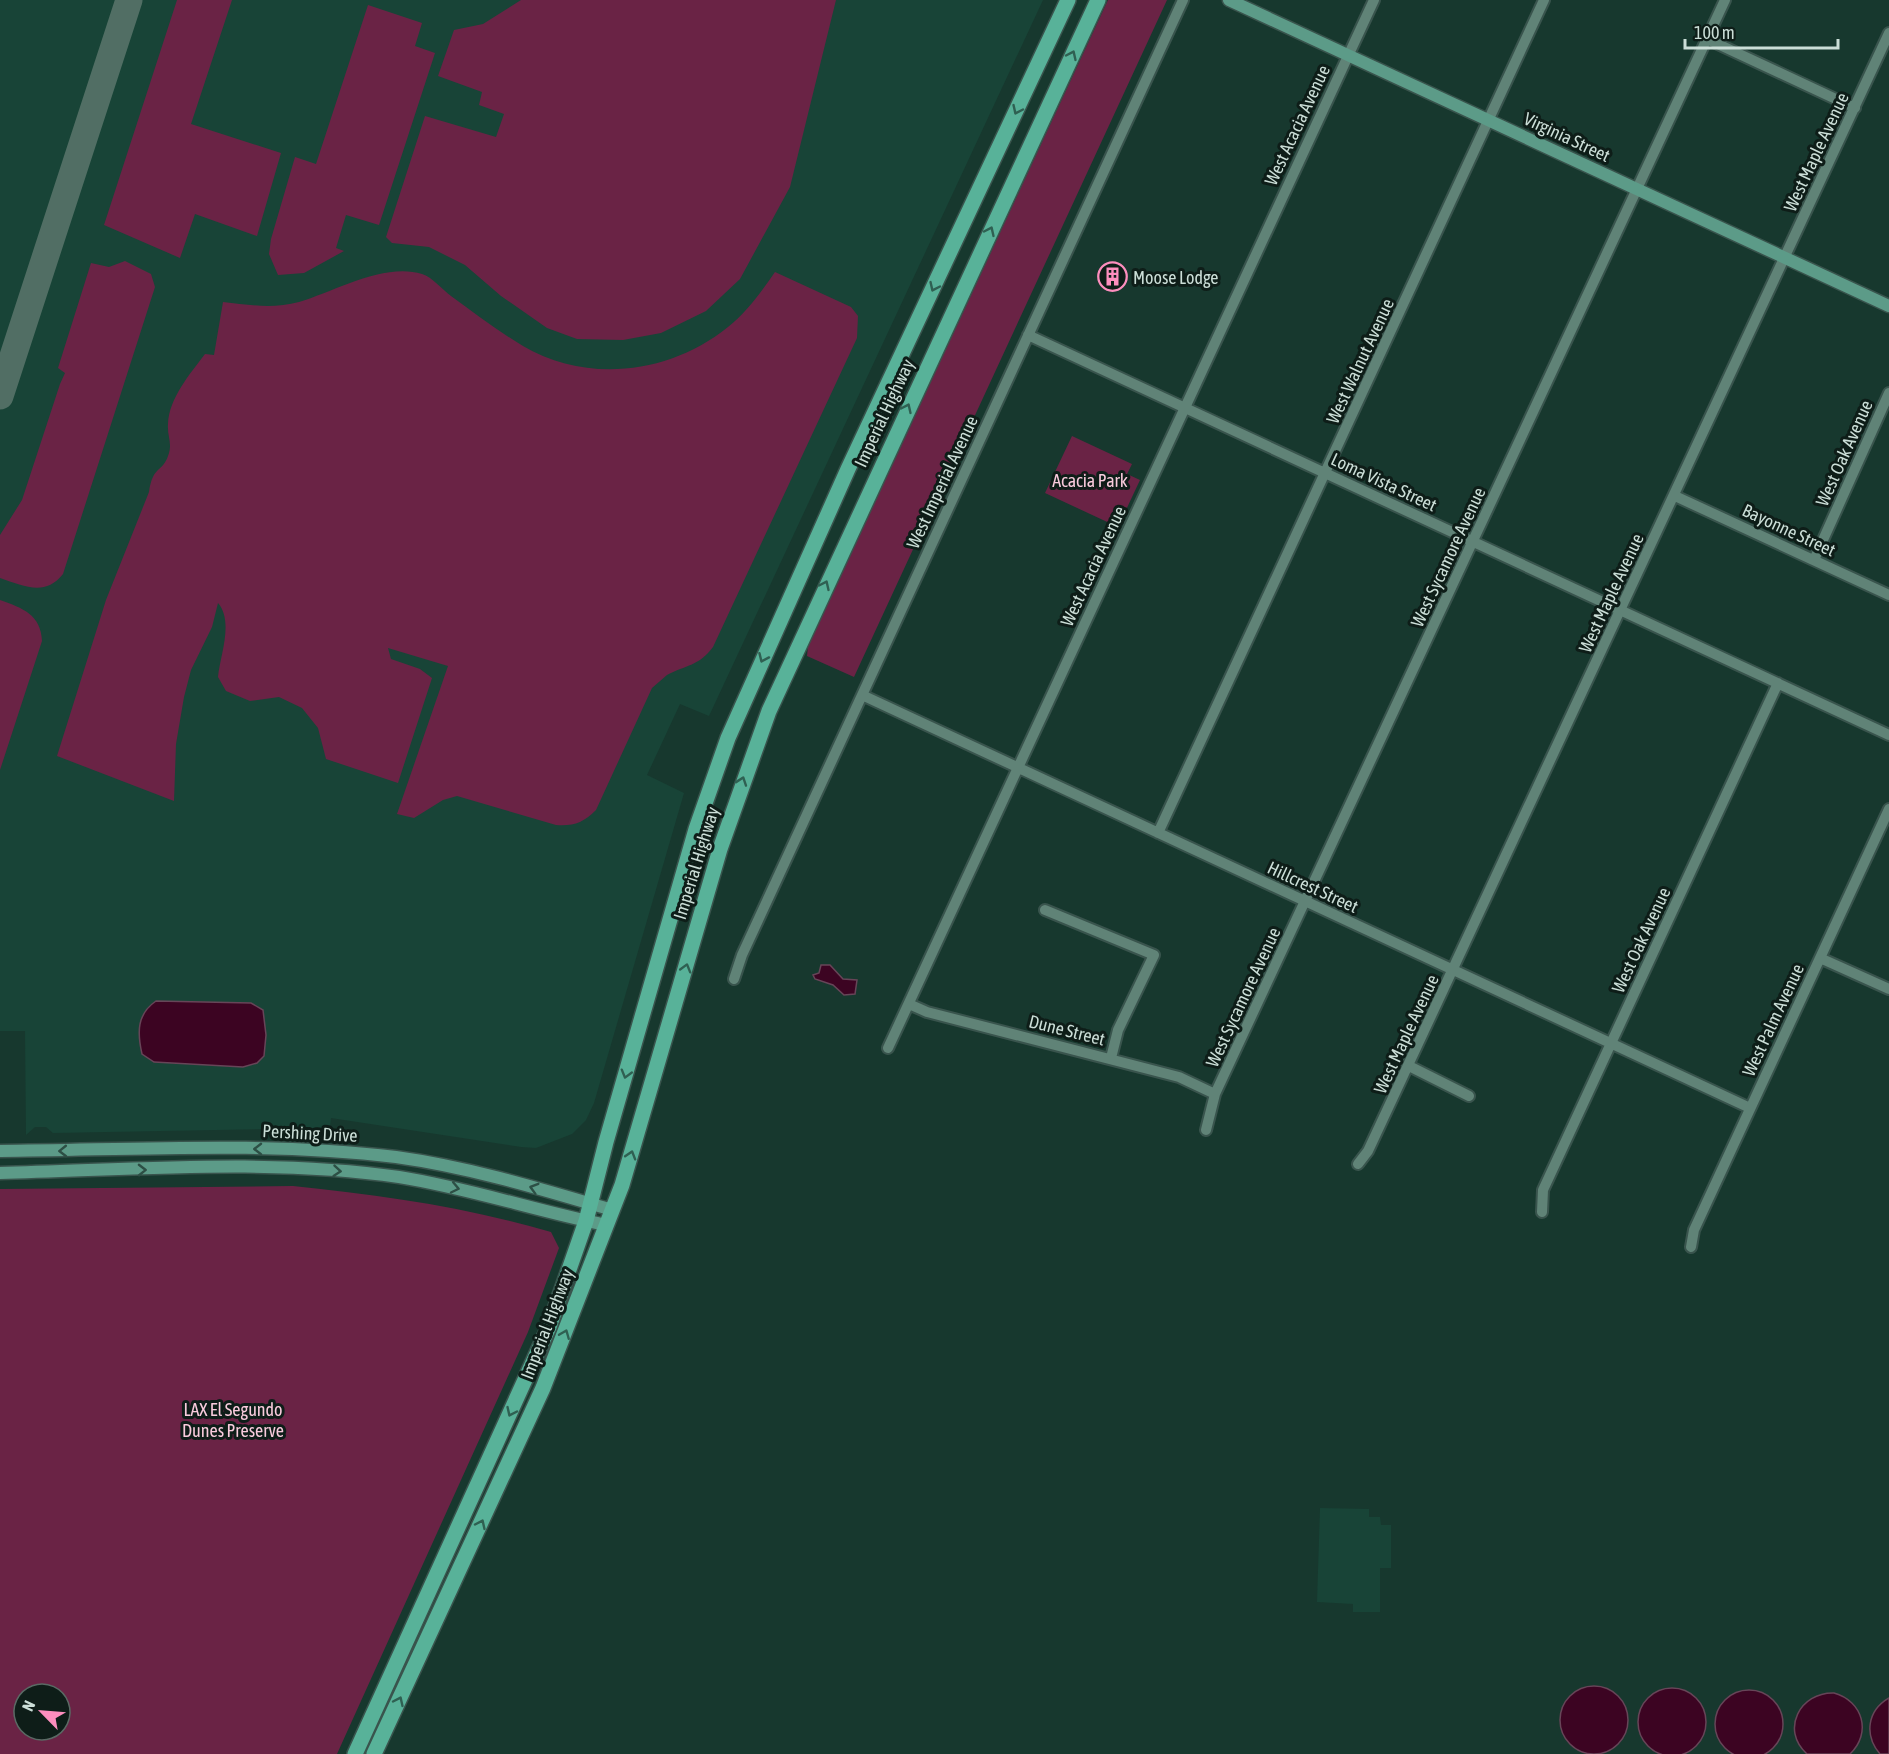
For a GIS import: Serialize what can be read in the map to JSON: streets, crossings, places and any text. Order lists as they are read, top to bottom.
{
  "streets": {
    "main road": ["Virginia Street", "Imperial Highway", "Pershing Drive"],
    "street": [
      "West Acacia Avenue",
      "West Maple Avenue",
      "West Walnut Avenue",
      "West Oak Avenue",
      "West Imperial Avenue",
      "Loma Vista Street",
      "Bayonne Street",
      "West Sycamore Avenue",
      "Hillcrest Street",
      "West Palm Avenue",
      "Dune Street"
    ]
  },
  "crossings": [
    ["West Acacia Avenue", "Virginia Street"],
    ["West Acacia Avenue", "Loma Vista Street"],
    ["West Acacia Avenue", "Hillcrest Street"],
    ["West Acacia Avenue", "Dune Street"],
    ["Virginia Street", "West Maple Avenue"],
    ["Virginia Street", "West Walnut Avenue"],
    ["Virginia Street", "West Sycamore Avenue"],
    ["West Maple Avenue", "Loma Vista Street"],
    ["West Maple Avenue", "Bayonne Street"],
    ["West Maple Avenue", "Hillcrest Street"],
    ["West Walnut Avenue", "Loma Vista Street"],
    ["West Walnut Avenue", "Hillcrest Street"],
    ["Imperial Highway", "Pershing Drive"],
    ["West Oak Avenue", "Loma Vista Street"],
    ["West Oak Avenue", "Bayonne Street"],
    ["West Oak Avenue", "Hillcrest Street"],
    ["West Imperial Avenue", "Loma Vista Street"],
    ["West Imperial Avenue", "Hillcrest Street"],
    ["Loma Vista Street", "West Sycamore Avenue"],
    ["West Sycamore Avenue", "Hillcrest Street"],
    ["West Sycamore Avenue", "Dune Street"],
    ["Hillcrest Street", "West Palm Avenue"]
  ],
  "parks": ["Acacia Park", "LAX El Segundo Dunes Preserve"],
  "places": {
    "building": ["Moose Lodge"]
  },
  "scale_bar": "100 m",
  "north": "top left"
}
